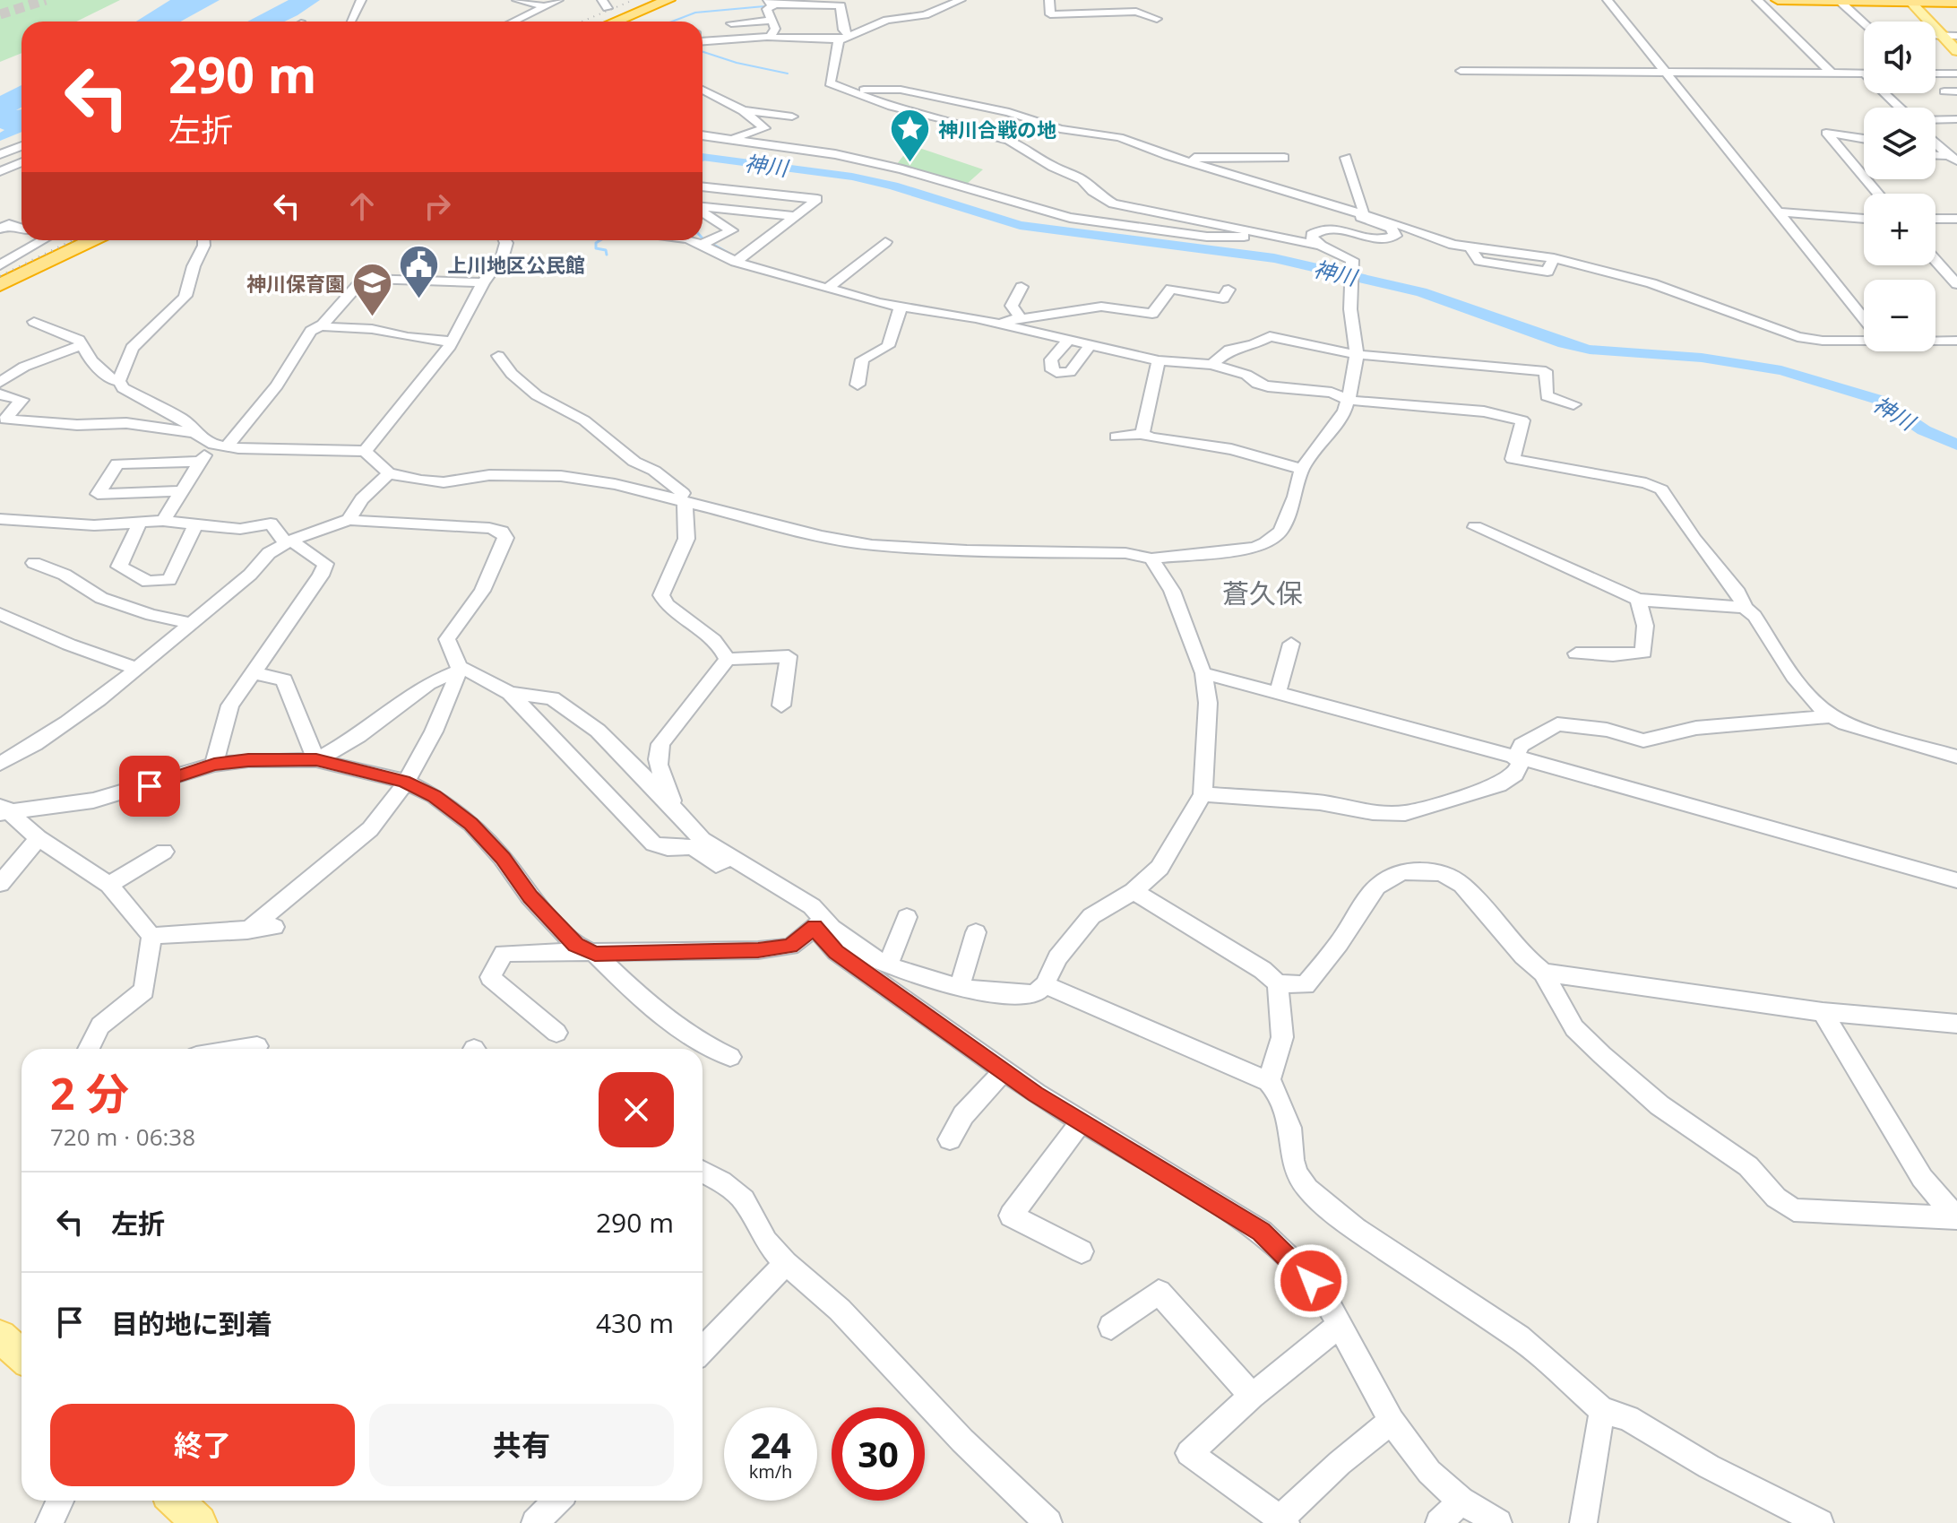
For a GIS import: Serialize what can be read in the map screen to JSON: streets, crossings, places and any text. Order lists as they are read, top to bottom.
{
  "districts": ["蒼久保"],
  "water": ["神川"],
  "places": {
    "place": ["神川合戦の地"],
    "public building": ["上川地区公民館"],
    "school or university": ["神川保育園"]
  },
  "page": {
    "map_buttons": ["+", "−"],
    "turn": ["290 m", "左折"],
    "heading": ["2 分", "720 m · 06:38"],
    "list": [
      {
        "name": "左折",
        "value": "290 m"
      },
      {
        "name": "目的地に到着",
        "value": "430 m"
      }
    ],
    "buttons": ["終了", "共有"],
    "speed": "24 km/h",
    "limit": "30"
  }
}
